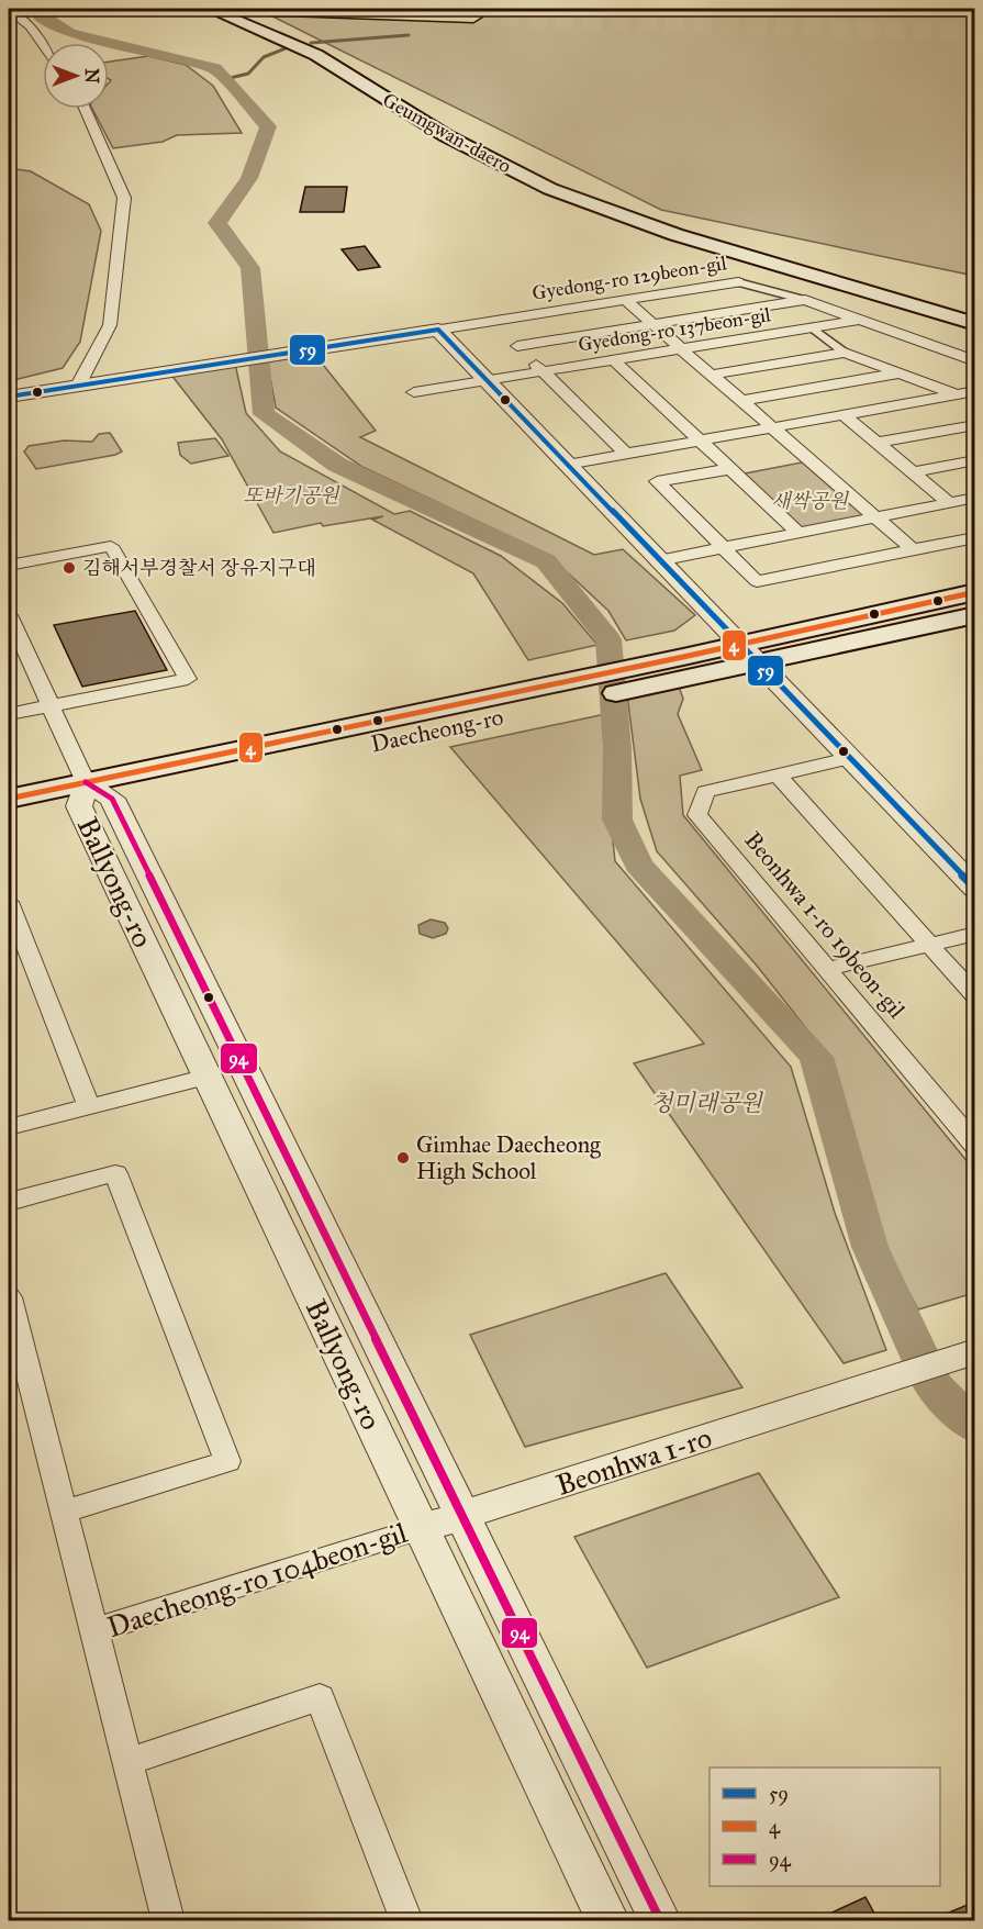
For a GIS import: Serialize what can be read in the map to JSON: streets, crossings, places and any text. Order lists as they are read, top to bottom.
{
  "streets": {
    "main road": ["Geumgwan-daero", "Daecheong-ro"],
    "street": [
      "Gyedong-ro 129beon-gil",
      "Gyedong-ro 137beon-gil",
      "Ballyong-ro",
      "Beonhwa 1-ro 19beon-gil",
      "Beonhwa 1-ro",
      "Daecheong-ro 104beon-gil"
    ]
  },
  "crossings": [
    ["Gyedong-ro 129beon-gil", "Gyedong-ro 137beon-gil"],
    ["Daecheong-ro", "Ballyong-ro"],
    ["Ballyong-ro", "Beonhwa 1-ro"],
    ["Ballyong-ro", "Daecheong-ro 104beon-gil"],
    ["Beonhwa 1-ro", "Daecheong-ro 104beon-gil"]
  ],
  "parks": ["또바기공원", "새싹공원", "청미래공원"],
  "places": ["김해서부경찰서 장유지구대", "Gimhae Daecheong High School"],
  "lines": ["transit line 59", "transit line 4", "transit line 94"],
  "legend": ["59", "4", "94"],
  "north": "right"
}
